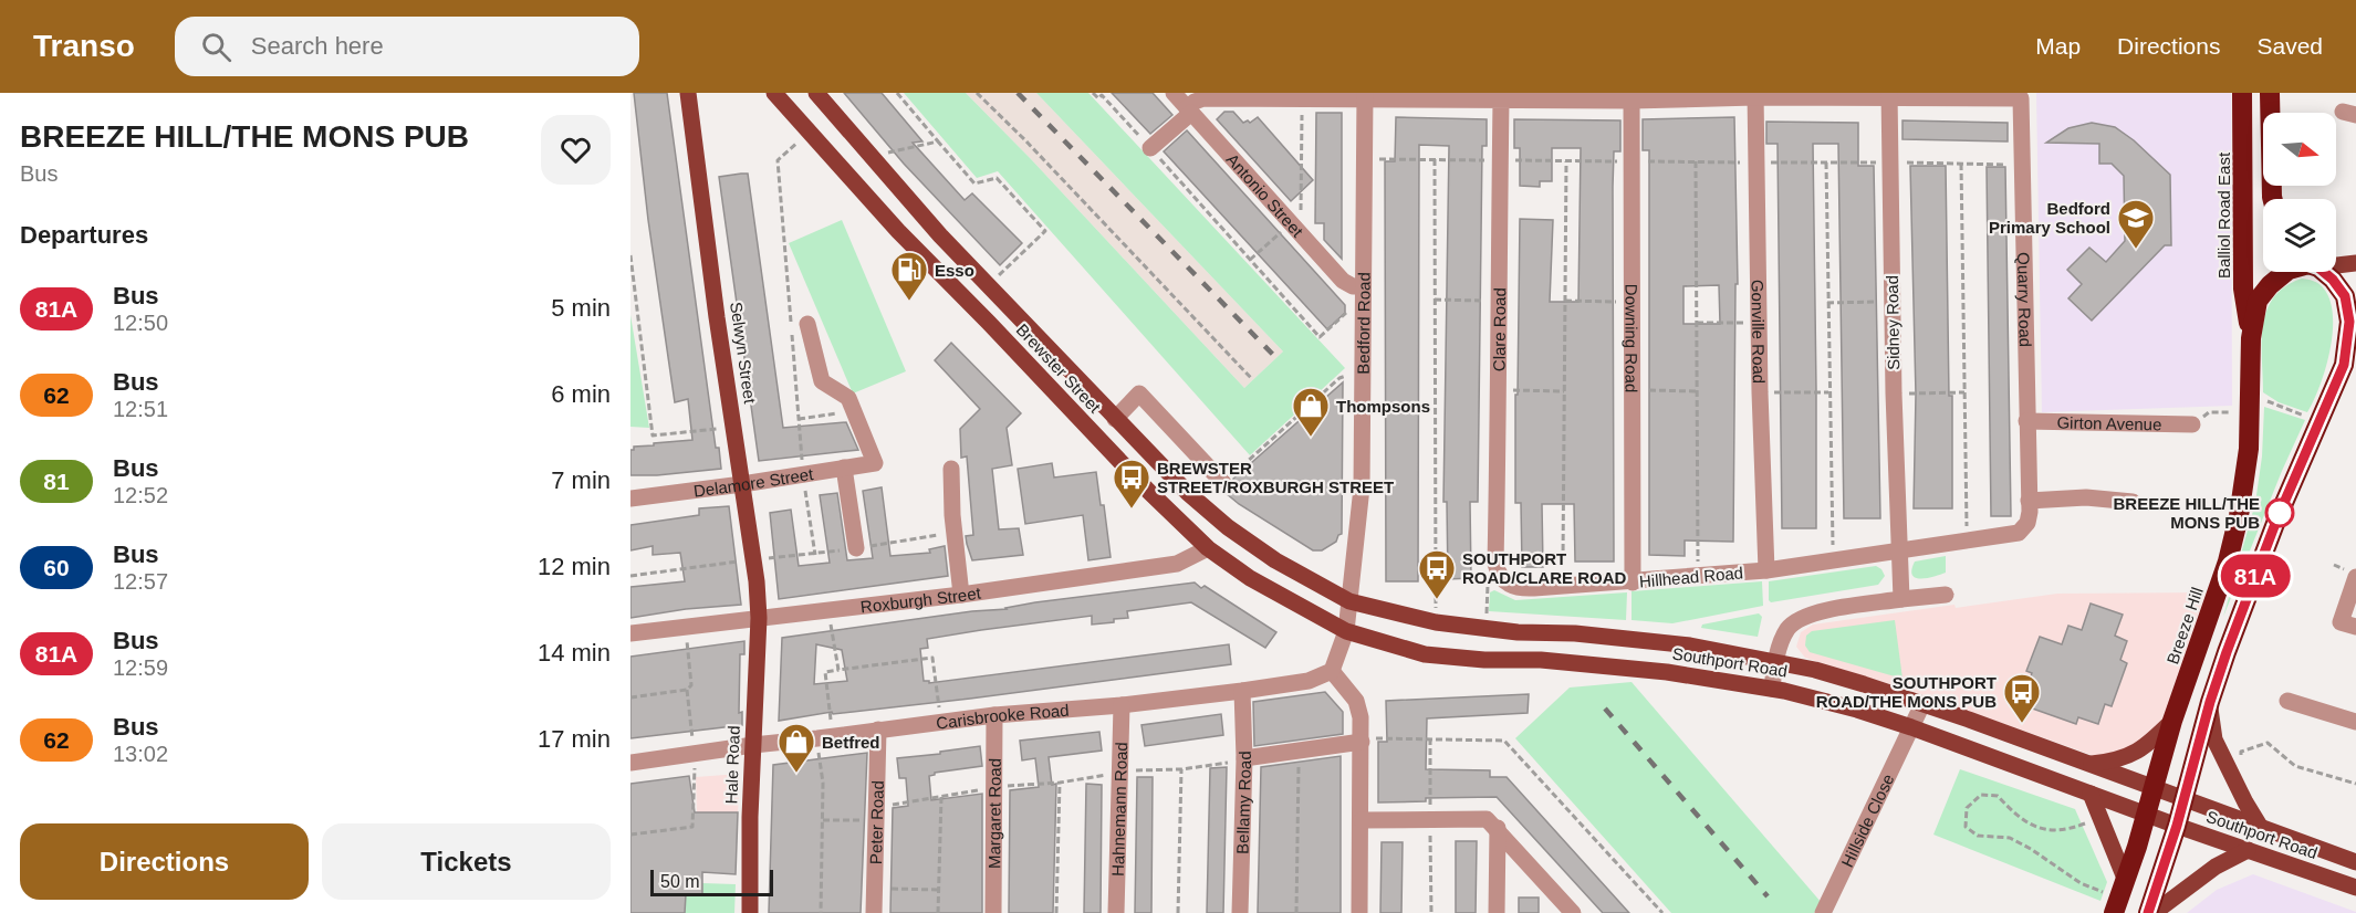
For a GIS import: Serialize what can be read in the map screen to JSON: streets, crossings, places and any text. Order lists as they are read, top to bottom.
{
  "streets": {
    "highway": ["Balliol Road East", "Breeze Hill"],
    "main road": [
      "Selwyn Street",
      "Brewster Street",
      "Southport Road",
      "Hale Road"
    ],
    "street": [
      "Antonio Street",
      "Quarry Road",
      "Bedford Road",
      "Sidney Road",
      "Clare Road",
      "Gonville Road",
      "Downing Road",
      "Girton Avenue",
      "Delamore Street",
      "Hillhead Road",
      "Roxburgh Street",
      "Carisbrooke Road",
      "Bellamy Road",
      "Hahnemann Road",
      "Margaret Road",
      "Hillside Close",
      "Peter Road"
    ]
  },
  "crossings": [
    ["Antonio Street", "Bedford Road"],
    ["Balliol Road East", "Breeze Hill"],
    ["Quarry Road", "Sidney Road"],
    ["Quarry Road", "Girton Avenue"],
    ["Quarry Road", "Hillhead Road"],
    ["Bedford Road", "Brewster Street"],
    ["Bedford Road", "Southport Road"],
    ["Sidney Road", "Hillhead Road"],
    ["Clare Road", "Hillhead Road"],
    ["Gonville Road", "Hillhead Road"],
    ["Downing Road", "Hillhead Road"],
    ["Selwyn Street", "Delamore Street"],
    ["Selwyn Street", "Roxburgh Street"],
    ["Selwyn Street", "Hale Road"],
    ["Brewster Street", "Roxburgh Street"],
    ["Brewster Street", "Southport Road"],
    ["Roxburgh Street", "Hale Road"],
    ["Breeze Hill", "Southport Road"],
    ["Southport Road", "Hillside Close"],
    ["Carisbrooke Road", "Hale Road"],
    ["Carisbrooke Road", "Bellamy Road"],
    ["Carisbrooke Road", "Hahnemann Road"],
    ["Carisbrooke Road", "Margaret Road"],
    ["Carisbrooke Road", "Peter Road"]
  ],
  "places": {
    "school or university": ["Bedford Primary School"],
    "fuel station": ["Esso"],
    "shop": ["Thompsons", "Betfred"],
    "bus stop": ["BREWSTER STREET/ROXBURGH STREET", "SOUTHPORT ROAD/CLARE ROAD", "SOUTHPORT ROAD/THE MONS PUB"],
    "other": ["BREEZE HILL/THE MONS PUB"]
  },
  "lines": ["bus line 81A"],
  "scale_bar": "50 m",
  "north": "right",
  "page": {
    "header": "Transo",
    "search": "Search here",
    "nav": ["Map", "Directions", "Saved"],
    "heading": [
      ["BREEZE HILL/THE MONS PUB", "Bus"],
      "Departures"
    ],
    "on_map": "81A",
    "list": [
      {
        "mark": "81A",
        "name": "Bus",
        "note": "12:50",
        "value": "5 min"
      },
      {
        "mark": "62",
        "name": "Bus",
        "note": "12:51",
        "value": "6 min"
      },
      {
        "mark": "81",
        "name": "Bus",
        "note": "12:52",
        "value": "7 min"
      },
      {
        "mark": "60",
        "name": "Bus",
        "note": "12:57",
        "value": "12 min"
      },
      {
        "mark": "81A",
        "name": "Bus",
        "note": "12:59",
        "value": "14 min"
      },
      {
        "mark": "62",
        "name": "Bus",
        "note": "13:02",
        "value": "17 min"
      }
    ],
    "buttons": ["Directions", "Tickets"],
    "scale": "50 m"
  }
}
